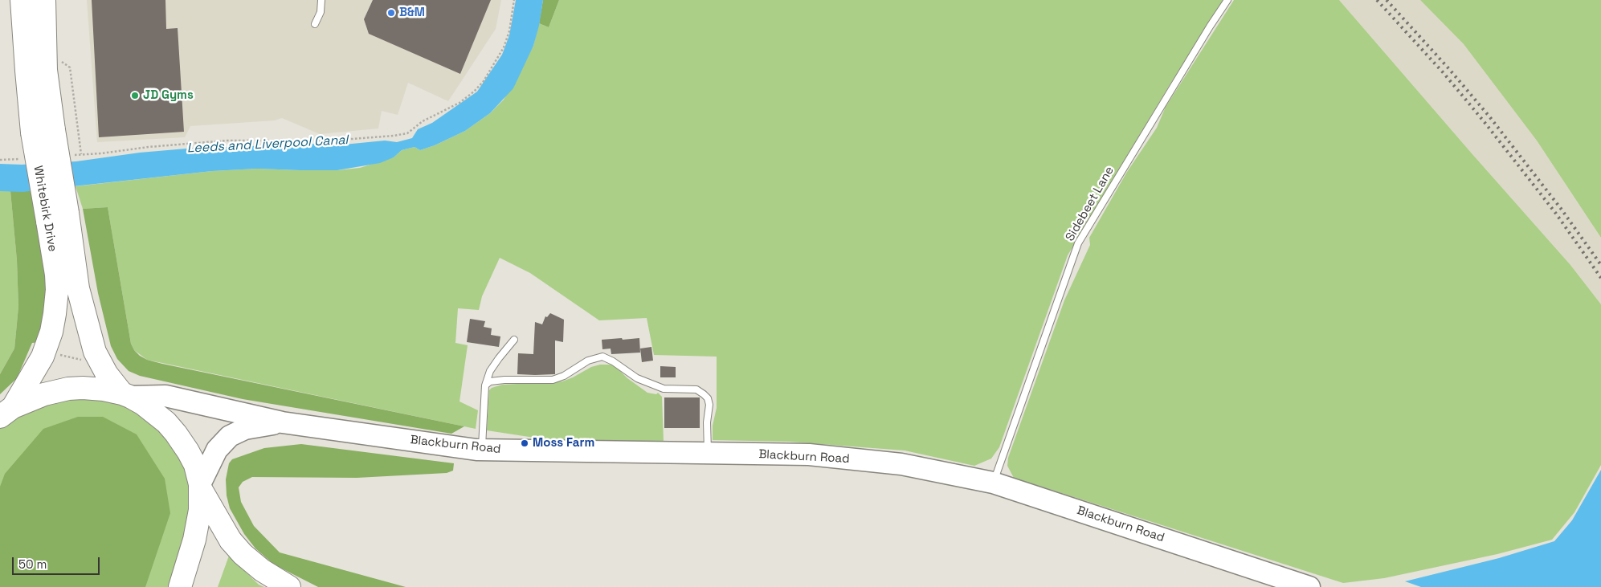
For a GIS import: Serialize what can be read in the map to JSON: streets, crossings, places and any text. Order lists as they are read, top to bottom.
{
  "streets": {
    "highway": ["Whitebirk Drive"],
    "main road": ["Blackburn Road"],
    "lane": ["Sidebeet Lane"]
  },
  "crossings": [
    ["Sidebeet Lane", "Blackburn Road"],
    ["Whitebirk Drive", "Blackburn Road"]
  ],
  "water": ["Leeds and Liverpool Canal"],
  "places": ["B&M", "JD Gyms", "Moss Farm"],
  "scale_bar": "50 m"
}
